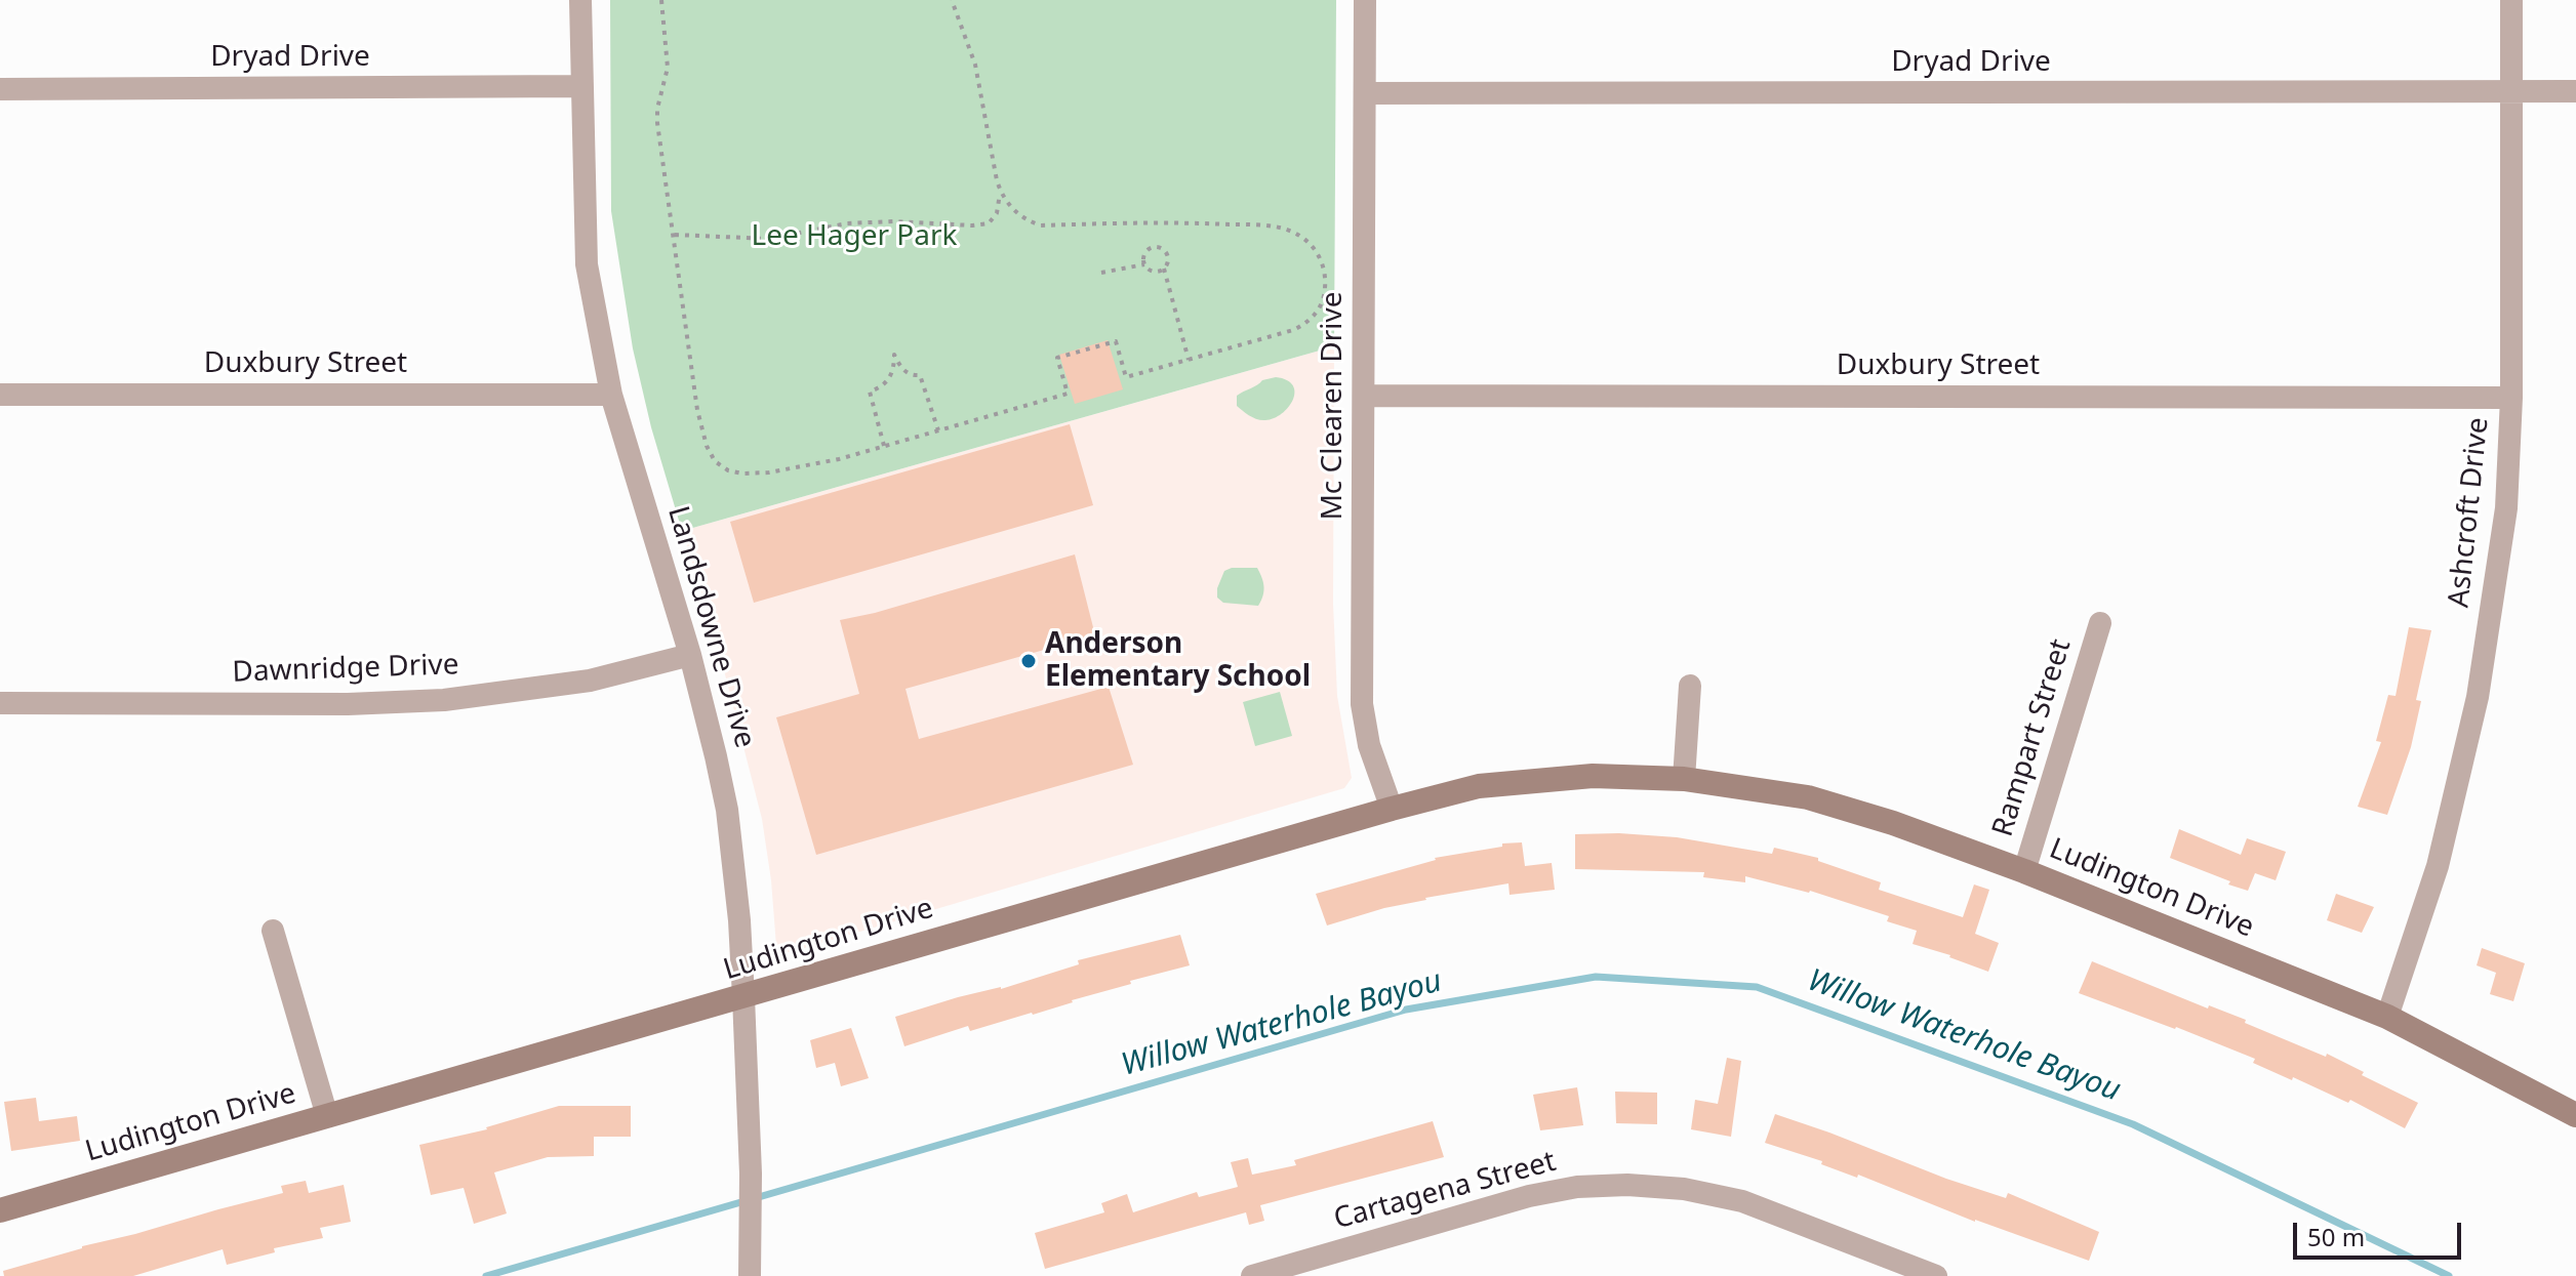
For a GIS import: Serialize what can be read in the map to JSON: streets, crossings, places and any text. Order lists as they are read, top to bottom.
{
  "streets": {
    "street": [
      "Dryad Drive",
      "Duxbury Street",
      "Mc Clearen Drive",
      "Ashcroft Drive",
      "Landsdowne Drive",
      "Dawnridge Drive",
      "Rampart Street",
      "Ludington Drive",
      "Cartagena Street"
    ]
  },
  "crossings": [
    ["Dryad Drive", "Mc Clearen Drive"],
    ["Dryad Drive", "Ashcroft Drive"],
    ["Dryad Drive", "Landsdowne Drive"],
    ["Duxbury Street", "Mc Clearen Drive"],
    ["Duxbury Street", "Ashcroft Drive"],
    ["Duxbury Street", "Landsdowne Drive"],
    ["Mc Clearen Drive", "Ludington Drive"],
    ["Ashcroft Drive", "Ludington Drive"],
    ["Landsdowne Drive", "Dawnridge Drive"],
    ["Landsdowne Drive", "Ludington Drive"],
    ["Rampart Street", "Ludington Drive"]
  ],
  "water": ["Willow Waterhole Bayou"],
  "parks": ["Lee Hager Park"],
  "places": ["Anderson Elementary School"],
  "scale_bar": "50 m"
}
